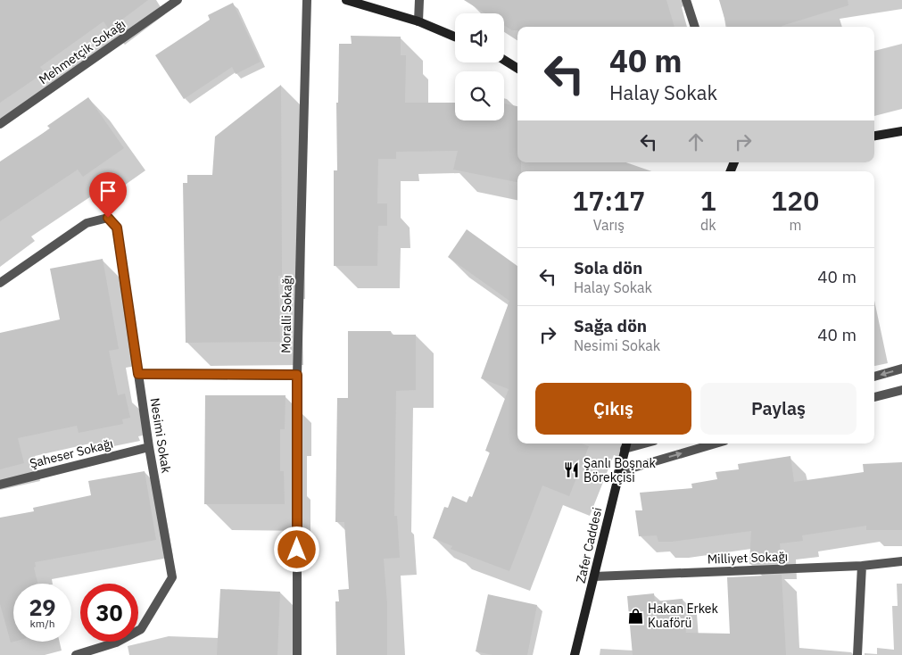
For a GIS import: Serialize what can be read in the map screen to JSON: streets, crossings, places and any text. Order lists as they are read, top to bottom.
{
  "streets": {
    "street": [
      "Mehmetçik Sokağı",
      "Moralli Sokağı",
      "Nesimi Sokak",
      "Şaheser Sokağı",
      "Zafer Caddesi",
      "Milliyet Sokağı"
    ]
  },
  "crossings": [
    ["Nesimi Sokak", "Şaheser Sokağı"],
    ["Zafer Caddesi", "Milliyet Sokağı"]
  ],
  "places": {
    "restaurant": ["Şanlı Boşnak Börekçisi"],
    "shop": ["Hakan Erkek Kuaförü"]
  },
  "page": {
    "turn": ["40 m", "Halay Sokak"],
    "eta": [
      "17:17",
      "Varış",
      "1",
      "dk",
      "120",
      "m"
    ],
    "list": [
      {
        "name": "Sola dön",
        "note": "Halay Sokak",
        "value": "40 m"
      },
      {
        "name": "Sağa dön",
        "note": "Nesimi Sokak",
        "value": "40 m"
      }
    ],
    "buttons": ["Çıkış", "Paylaş"],
    "speed": "29 km/h",
    "limit": "30"
  }
}
